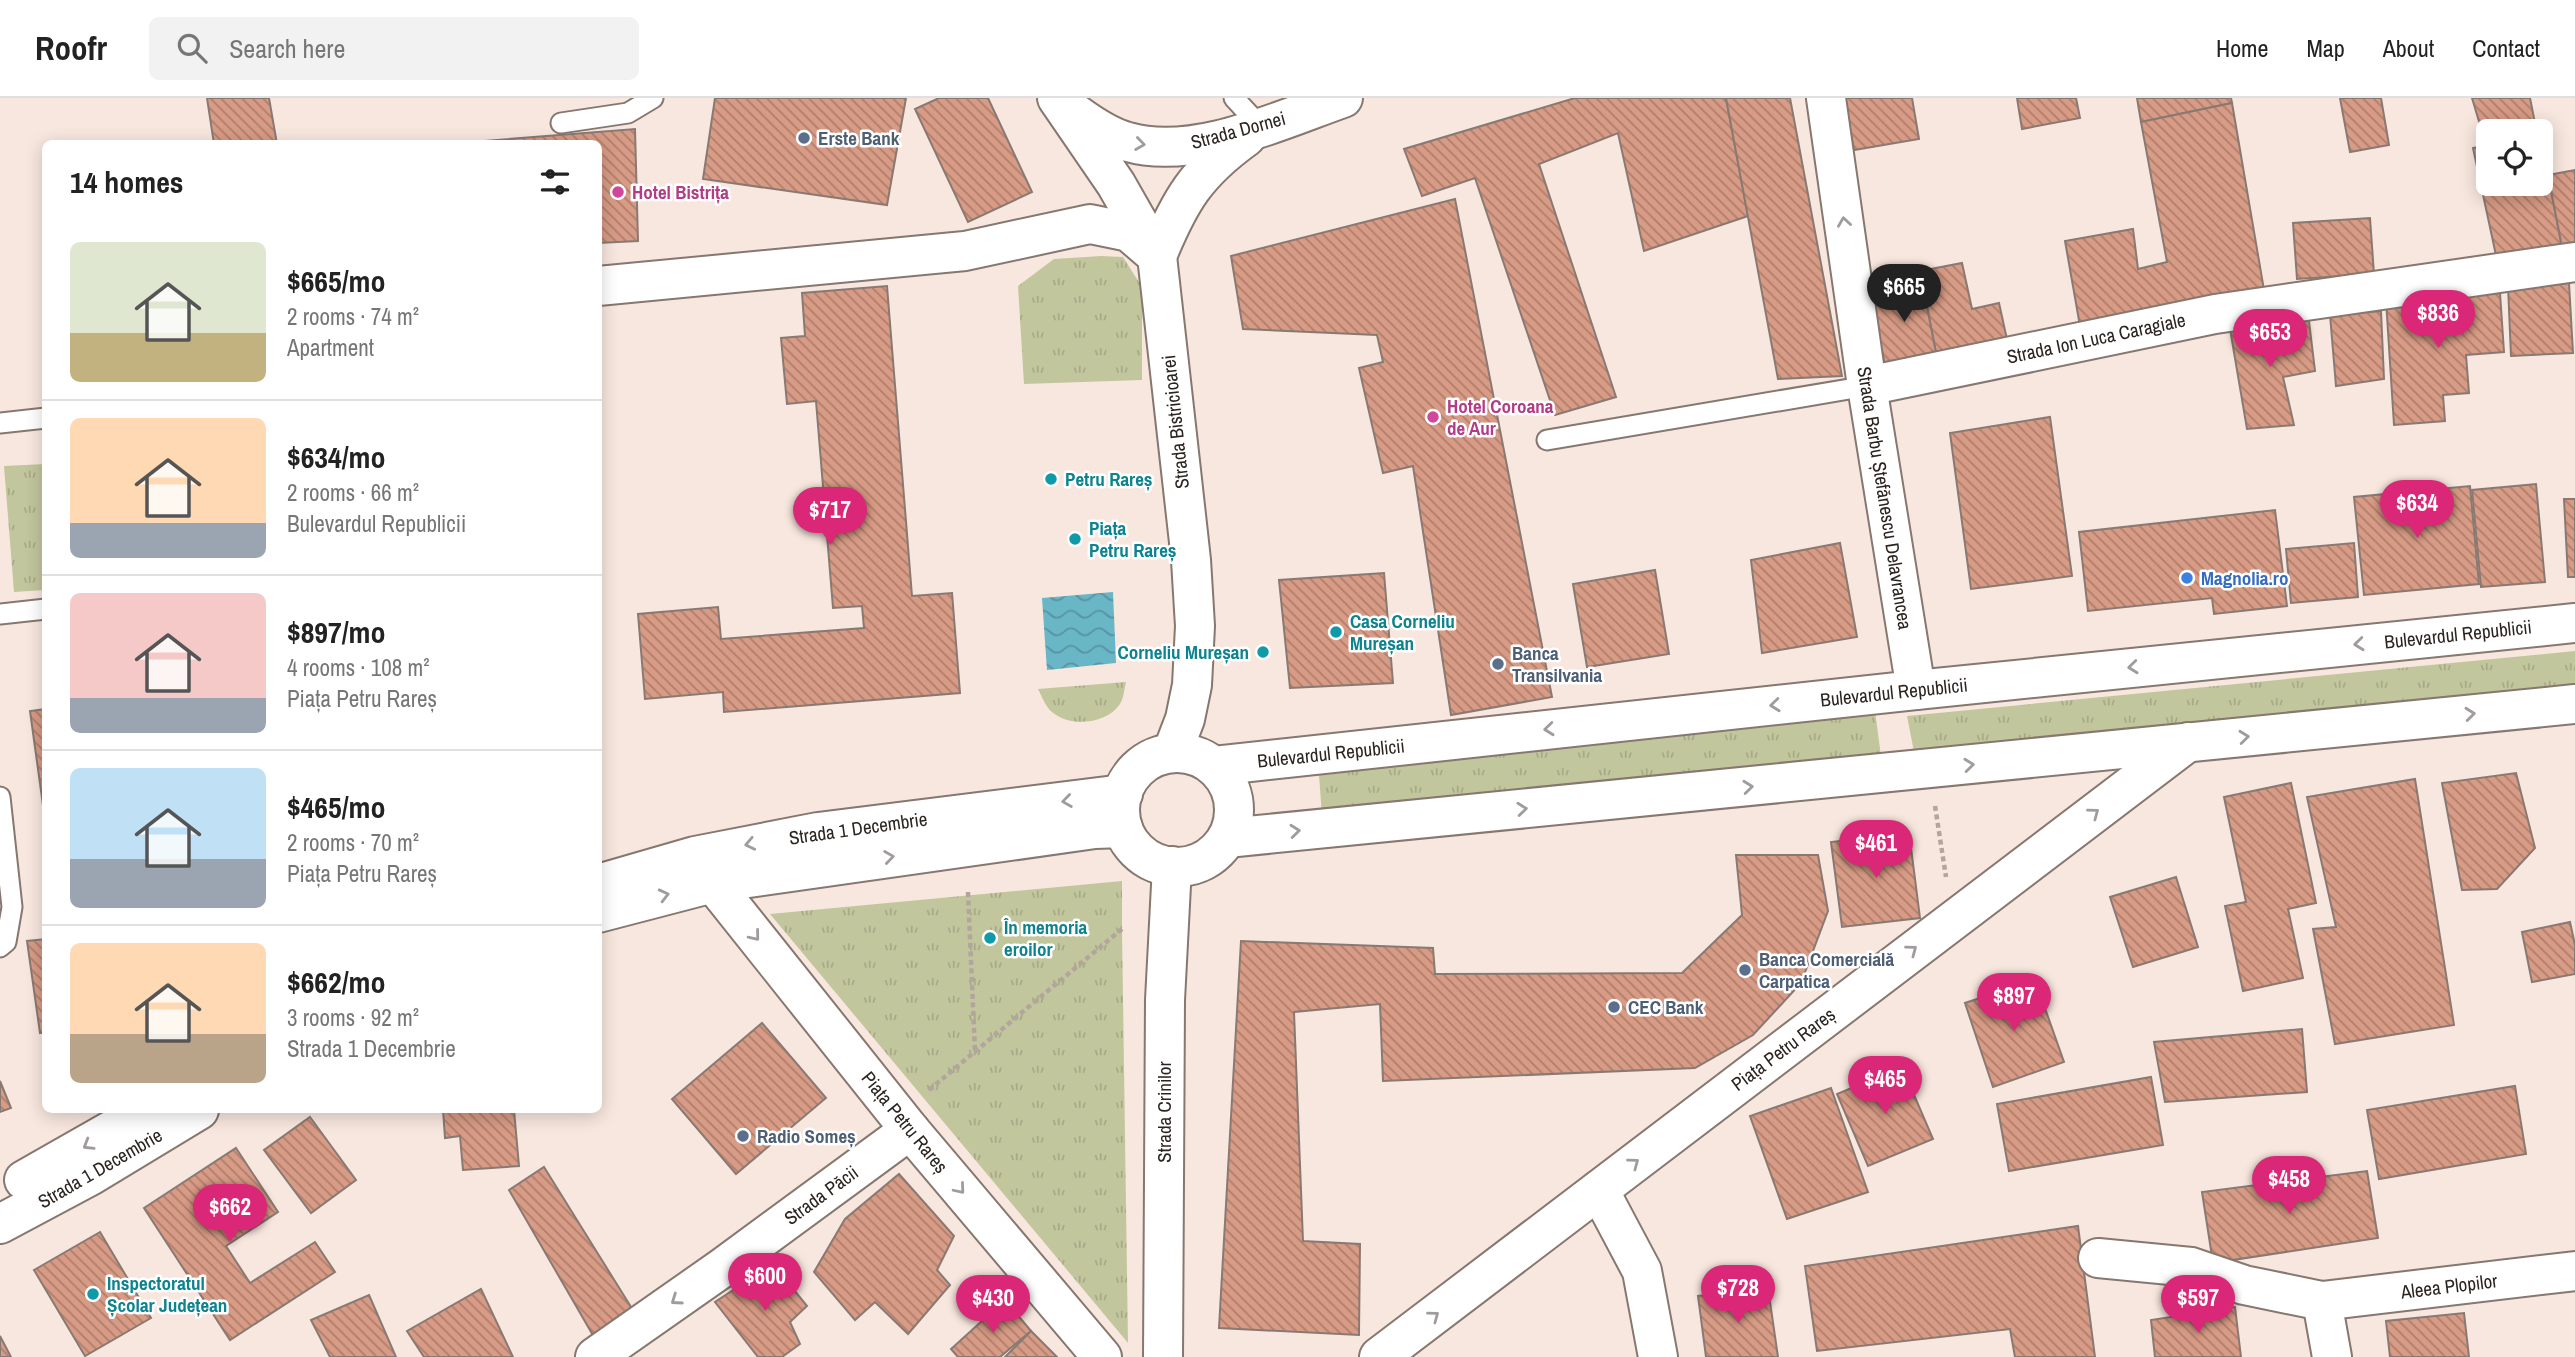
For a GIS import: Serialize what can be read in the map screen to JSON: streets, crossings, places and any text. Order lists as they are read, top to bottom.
{
  "streets": {
    "street": [
      "Strada Dornei",
      "Strada Ion Luca Caragiale",
      "Strada Bistricioarei",
      "Strada Barbu Ștefănescu Delavrancea",
      "Bulevardul Republicii",
      "Strada 1 Decembrie",
      "Piața Petru Rareș",
      "Strada Crinilor",
      "Strada Păcii",
      "Aleea Plopilor"
    ]
  },
  "crossings": [
    ["Strada Dornei", "Strada Bistricioarei"],
    ["Strada Ion Luca Caragiale", "Strada Barbu Ștefănescu Delavrancea"],
    ["Strada Bistricioarei", "Bulevardul Republicii"],
    ["Strada Bistricioarei", "Strada 1 Decembrie"],
    ["Strada Bistricioarei", "Strada Crinilor"],
    ["Strada Barbu Ștefănescu Delavrancea", "Bulevardul Republicii"],
    ["Bulevardul Republicii", "Strada 1 Decembrie"],
    ["Bulevardul Republicii", "Strada Crinilor"],
    ["Strada 1 Decembrie", "Piața Petru Rareș"],
    ["Strada 1 Decembrie", "Strada Crinilor"],
    ["Piața Petru Rareș", "Strada Păcii"]
  ],
  "one_way": ["Strada Barbu Ștefănescu Delavrancea", "Strada Păcii"],
  "places": [
    "Erste Bank",
    "Hotel Bistrița",
    "Hotel Coroana de Aur",
    "Petru Rareș",
    "Piața Petru Rareș",
    "Magnolia.ro",
    "Casa Corneliu Mureșan",
    "Corneliu Mureșan",
    "Banca Transilvania",
    "În memoria eroilor",
    "Banca Comercială Carpatica",
    "CEC Bank",
    "Radio Someș",
    "Inspectoratul Școlar Județean"
  ],
  "page": {
    "header": "Roofr",
    "search": "Search here",
    "nav": [
      "Home",
      "Map",
      "About",
      "Contact"
    ],
    "heading": "14 homes",
    "list": [
      {
        "name": "$665/mo",
        "note": "2 rooms · 74 m² · Apartment"
      },
      {
        "name": "$634/mo",
        "note": "2 rooms · 66 m² · Bulevardul Republicii"
      },
      {
        "name": "$897/mo",
        "note": "4 rooms · 108 m² · Piața Petru Rareș"
      },
      {
        "name": "$465/mo",
        "note": "2 rooms · 70 m² · Piața Petru Rareș"
      },
      {
        "name": "$662/mo",
        "note": "3 rooms · 92 m² · Strada 1 Decembrie"
      }
    ],
    "price": [
      "$665",
      "$836",
      "$653",
      "$634",
      "$717",
      "$461",
      "$897",
      "$465",
      "$458",
      "$662",
      "$600",
      "$728",
      "$430",
      "$597"
    ]
  }
}
